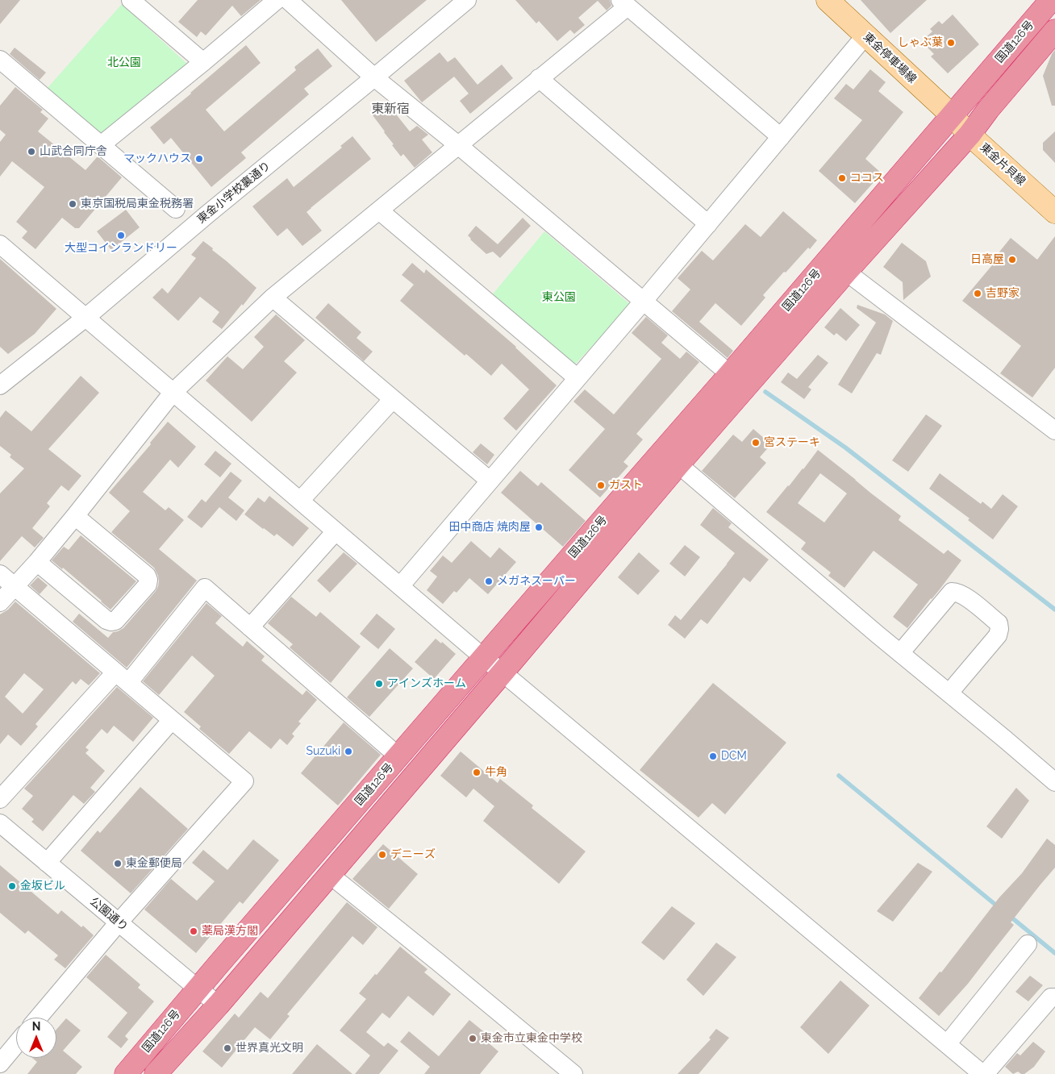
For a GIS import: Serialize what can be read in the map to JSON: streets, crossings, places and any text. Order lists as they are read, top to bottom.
{
  "streets": {
    "highway": ["国道126号"],
    "main road": ["東金停車場線", "東金片貝線"],
    "street": ["東金小学校裏通り", "公園通り"]
  },
  "crossings": [
    ["国道126号", "東金停車場線"],
    ["国道126号", "東金片貝線"],
    ["国道126号", "公園通り"],
    ["東金停車場線", "東金片貝線"]
  ],
  "districts": ["東新宿"],
  "parks": ["北公園", "東公園"],
  "places": [
    "しゃぶ葉",
    "山武合同庁舎",
    "マックハウス",
    "ココス",
    "東京国税局東金税務署",
    "大型コインランドリー",
    "日高屋",
    "吉野家",
    "宮ステーキ",
    "ガスト",
    "田中商店 焼肉屋",
    "メガネスーパー",
    "アインズホーム",
    "Suzuki",
    "DCM",
    "牛角",
    "デニーズ",
    "東金郵便局",
    "金坂ビル",
    "薬局漢方閣",
    "東金市立東金中学校",
    "世界真光文明"
  ],
  "north": "top"
}
